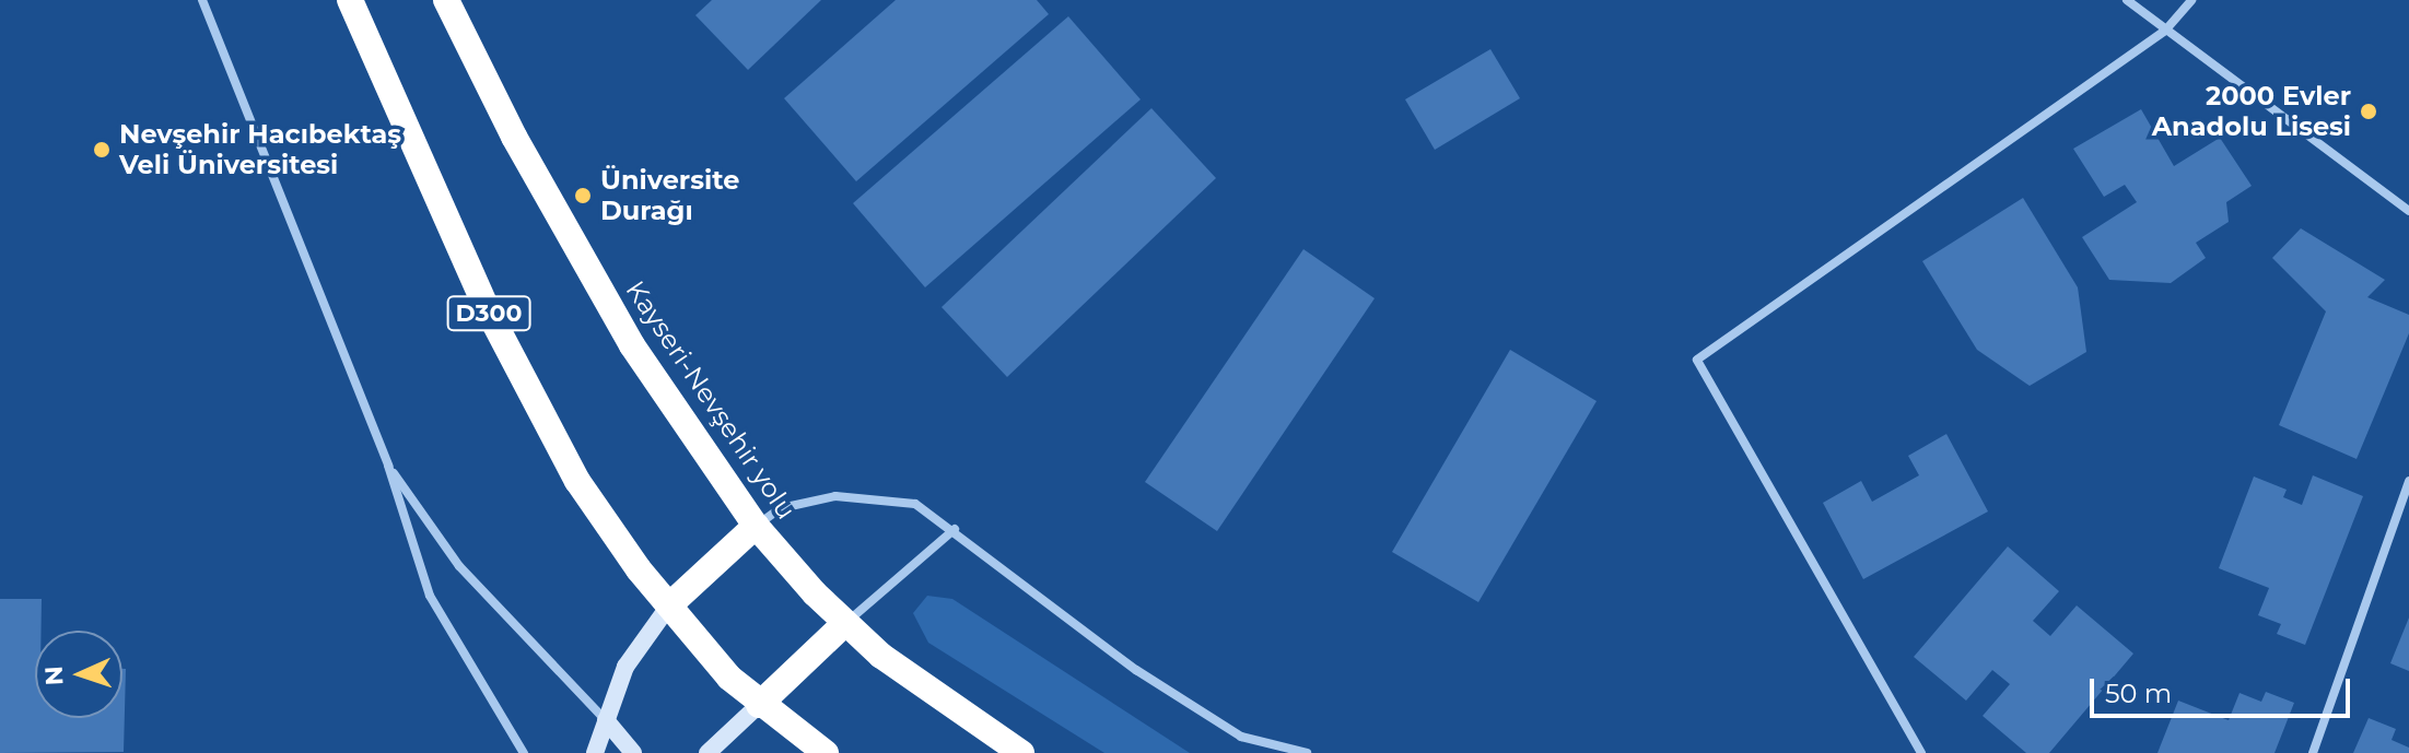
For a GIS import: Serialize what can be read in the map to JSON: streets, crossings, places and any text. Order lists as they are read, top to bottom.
{
  "streets": {
    "highway": ["D300", "Kayseri-Nevşehir yolu"]
  },
  "places": ["2000 Evler Anadolu Lisesi", "Nevşehir Hacıbektaş Veli Üniversitesi", "Üniversite Durağı"],
  "scale_bar": "50 m",
  "north": "left"
}
